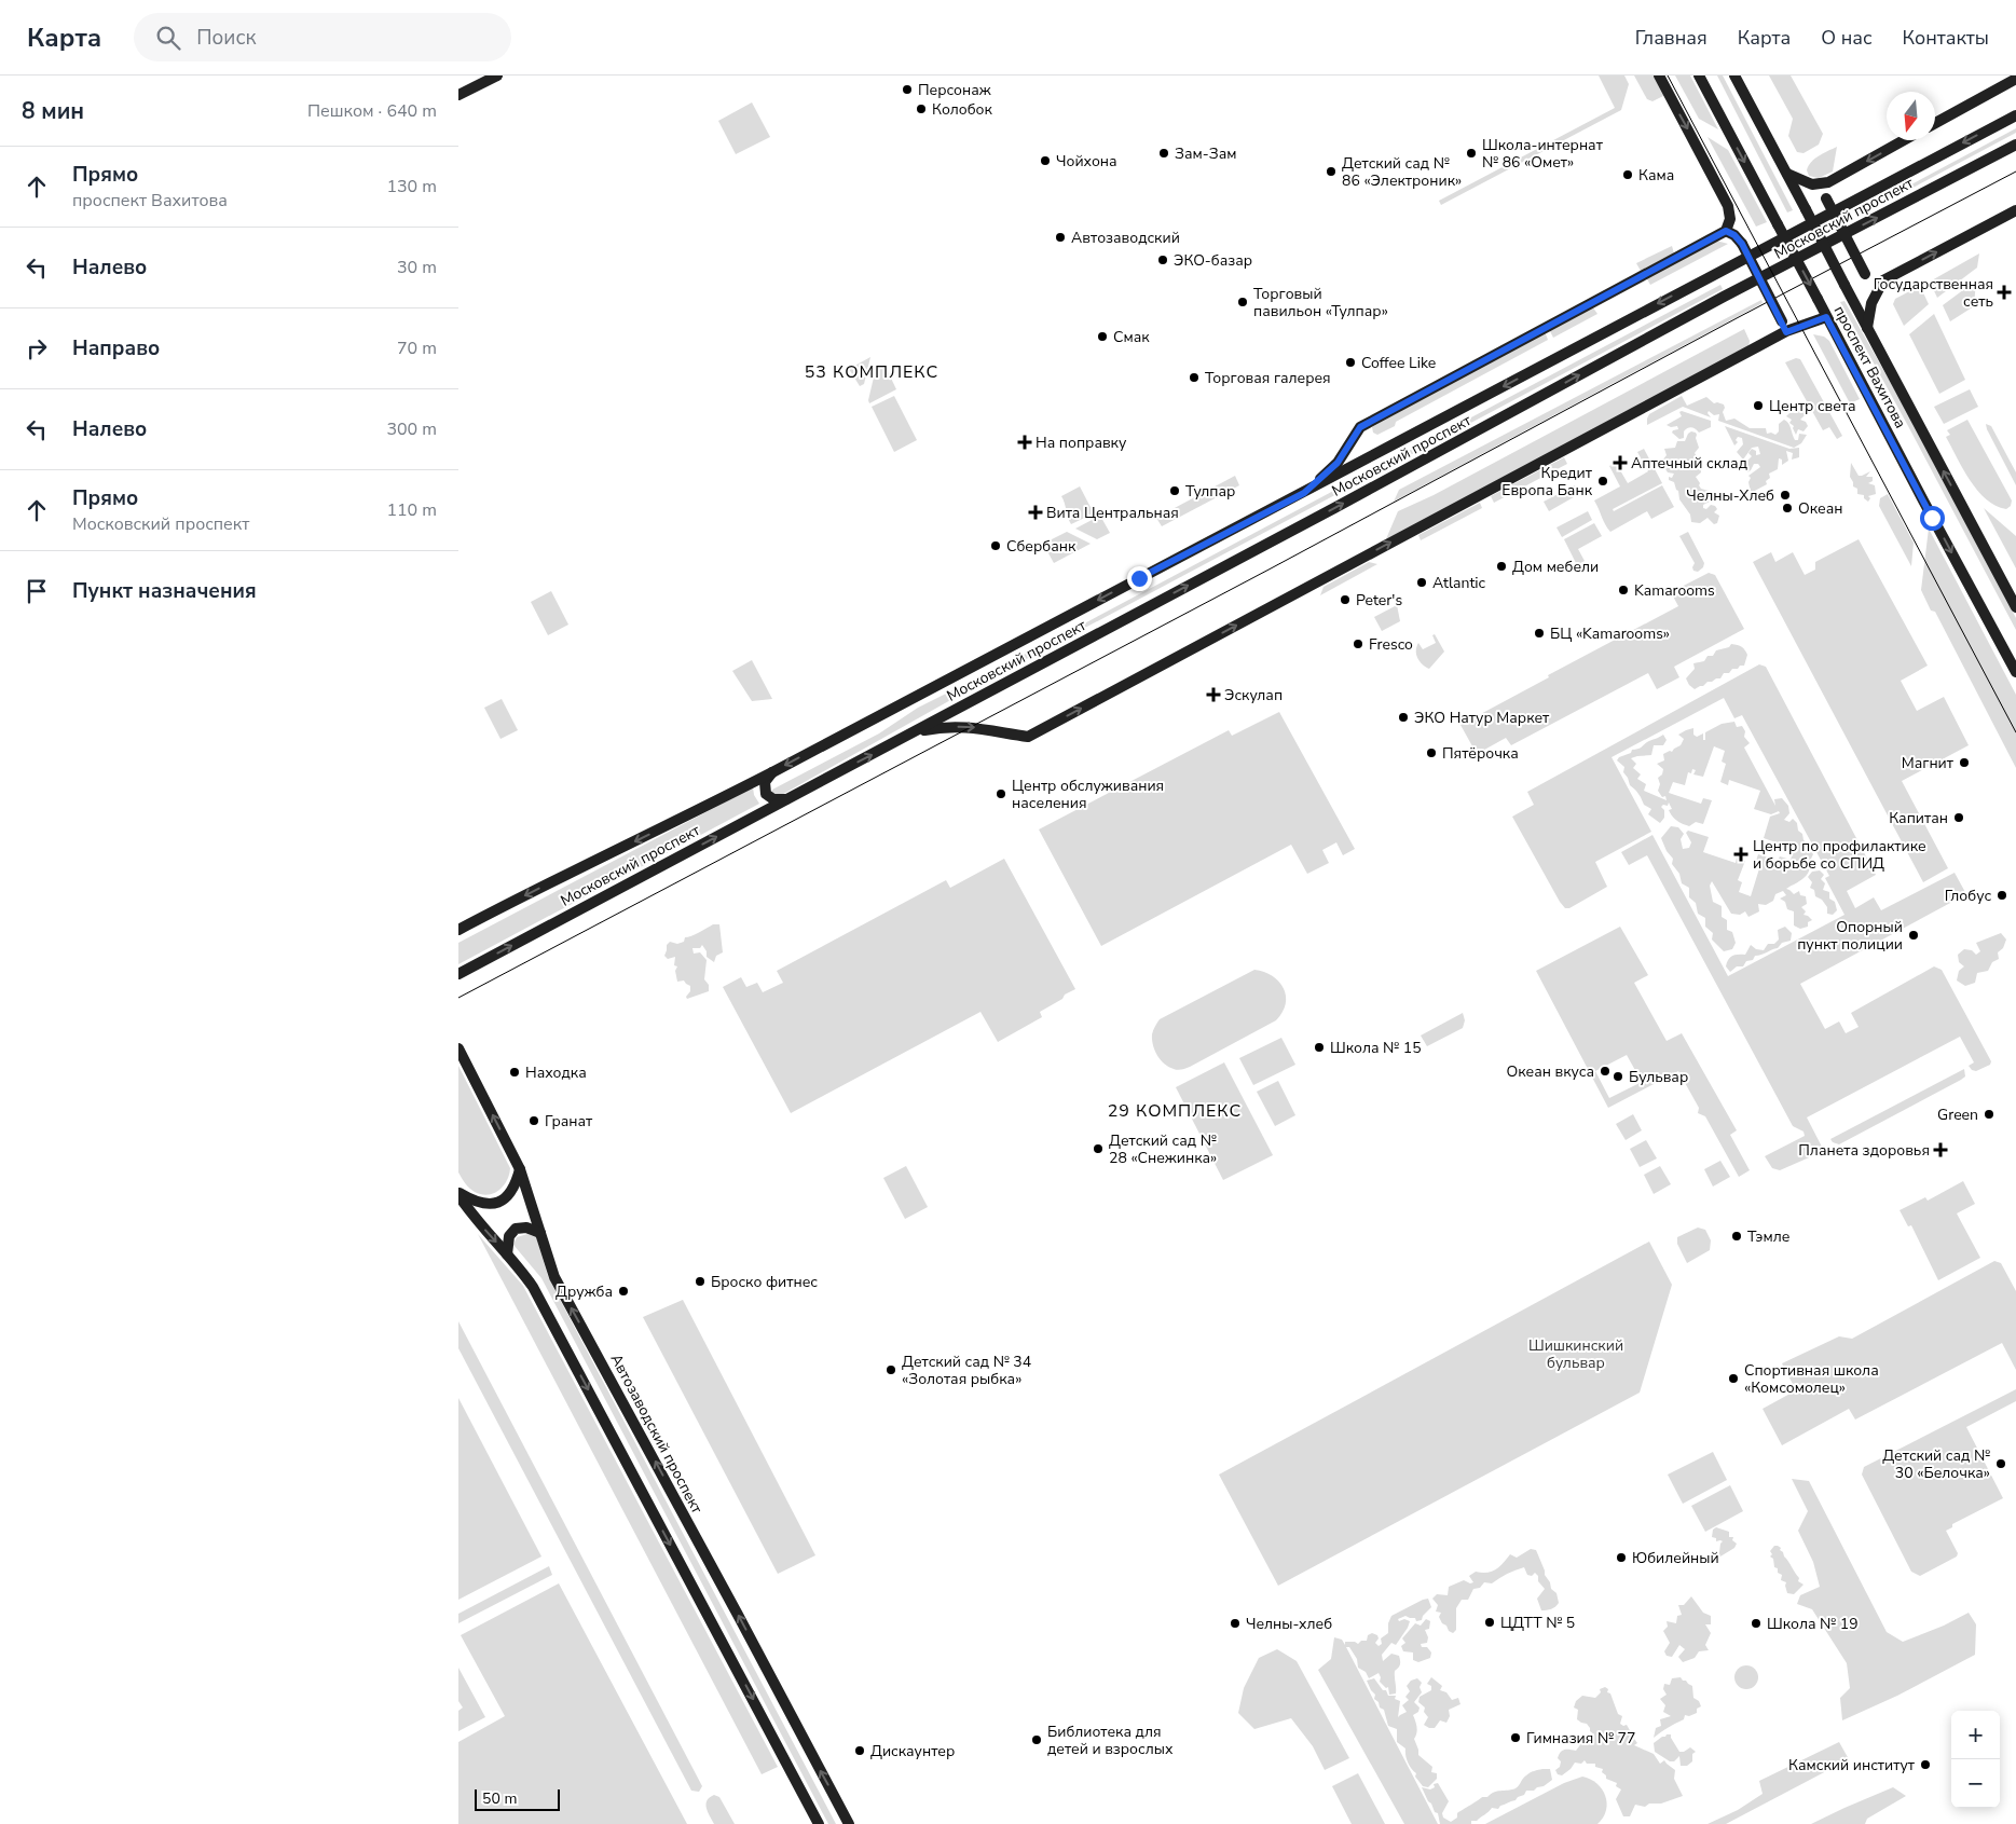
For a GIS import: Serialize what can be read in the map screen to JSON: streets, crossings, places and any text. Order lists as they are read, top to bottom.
{
  "streets": {
    "main road": ["Московский проспект", "проспект Вахитова", "Автозаводский проспект"]
  },
  "districts": ["53 КОМПЛЕКС", "29 КОМПЛЕКС"],
  "parks": ["Шишкинский бульвар"],
  "places": {
    "other": [
      "Персонаж",
      "Колобок",
      "Зам-Зам",
      "Школа-интернат № 86 «Омет»",
      "Чойхона",
      "Детский сад № 86 «Электроник»",
      "Кама",
      "Автозаводский",
      "ЭКО-базар",
      "Торговый павильон «Тулпар»",
      "Смак",
      "Coffee Like",
      "Торговая галерея",
      "Центр света",
      "Кредит Европа Банк",
      "Тулпар",
      "Челны-Хлеб",
      "Океан",
      "Сбербанк",
      "Дом мебели",
      "Atlantic",
      "Kamarooms",
      "Peter's",
      "БЦ «Kamarooms»",
      "Fresco",
      "ЭКО Натур Маркет",
      "Пятёрочка",
      "Магнит",
      "Центр обслуживания населения",
      "Капитан",
      "Глобус",
      "Опорный пункт полиции",
      "Школа № 15",
      "Океан вкуса",
      "Находка",
      "Бульвар",
      "Green",
      "Гранат",
      "Детский сад № 28 «Снежинка»",
      "Тэмле",
      "Броско фитнес",
      "Дружба",
      "Детский сад № 34 «Золотая рыбка»",
      "Спортивная школа «Комсомолец»",
      "Детский сад № 30 «Белочка»",
      "Юбилейный",
      "ЦДТТ № 5",
      "Челны-хлеб",
      "Школа № 19",
      "Гимназия № 77",
      "Библиотека для детей и взрослых",
      "Дискаунтер",
      "Камский институт"
    ],
    "health": [
      "Государственная сеть",
      "На поправку",
      "Аптечный склад",
      "Вита Центральная",
      "Эскулап",
      "Центр по профилактике и борьбе со СПИД",
      "Планета здоровья"
    ]
  },
  "scale_bar": "50 m",
  "north": "bottom",
  "page": {
    "header": "Карта",
    "search": "Поиск",
    "nav": [
      "Главная",
      "Карта",
      "О нас",
      "Контакты"
    ],
    "heading": ["8 мин", "Пешком · 640 m"],
    "list": [
      ["Прямо", "проспект Вахитова", "130 m"],
      ["Налево", "30 m"],
      ["Направо", "70 m"],
      ["Налево", "300 m"],
      ["Прямо", "Московский проспект", "110 m"],
      "Пункт назначения"
    ],
    "map_buttons": ["+", "−"],
    "scale": "50 m"
  }
}
